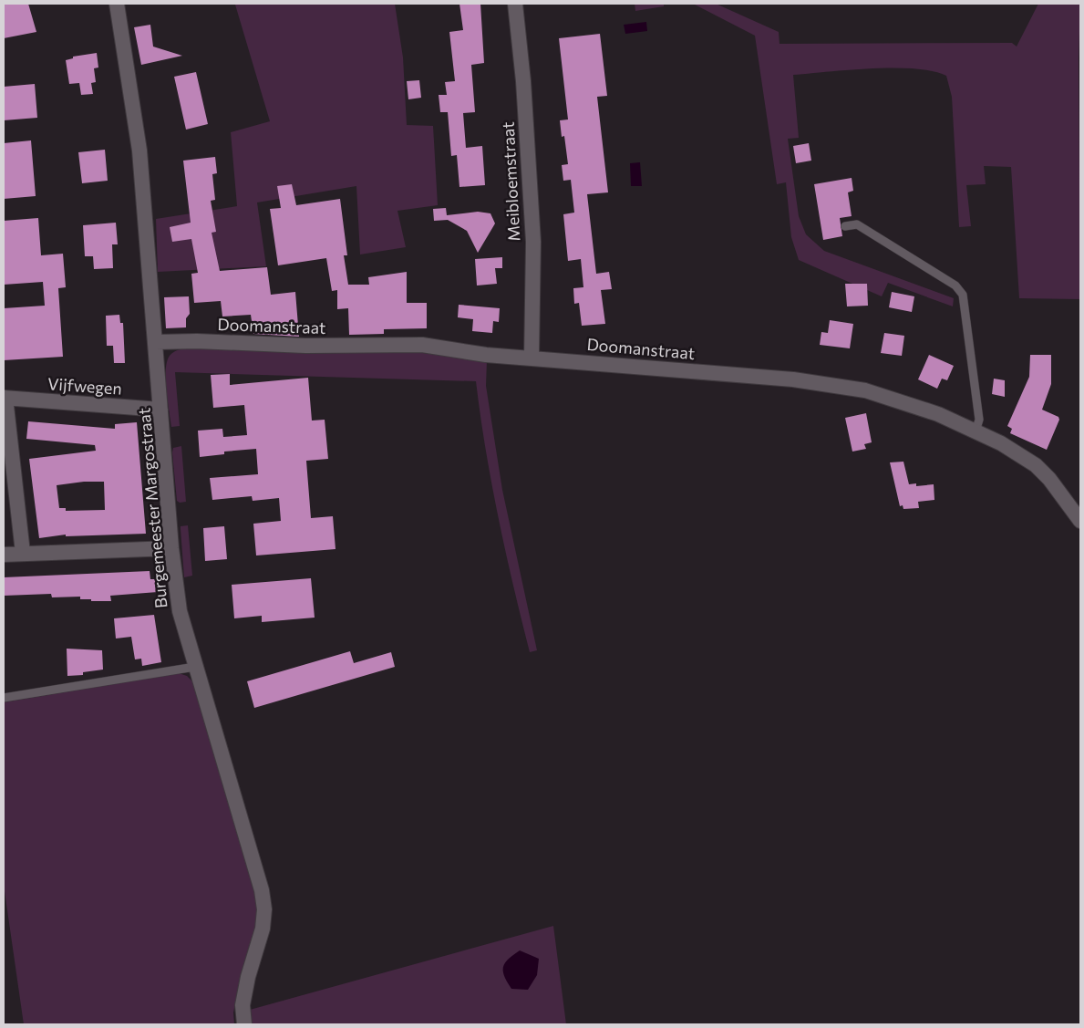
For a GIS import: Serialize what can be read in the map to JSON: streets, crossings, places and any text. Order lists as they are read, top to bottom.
{
  "streets": {
    "street": [
      "Meibloemstraat",
      "Doomanstraat",
      "Vijfwegen",
      "Burgemeester Margostraat"
    ]
  },
  "crossings": [
    ["Meibloemstraat", "Doomanstraat"],
    ["Doomanstraat", "Burgemeester Margostraat"],
    ["Vijfwegen", "Burgemeester Margostraat"]
  ]
}
